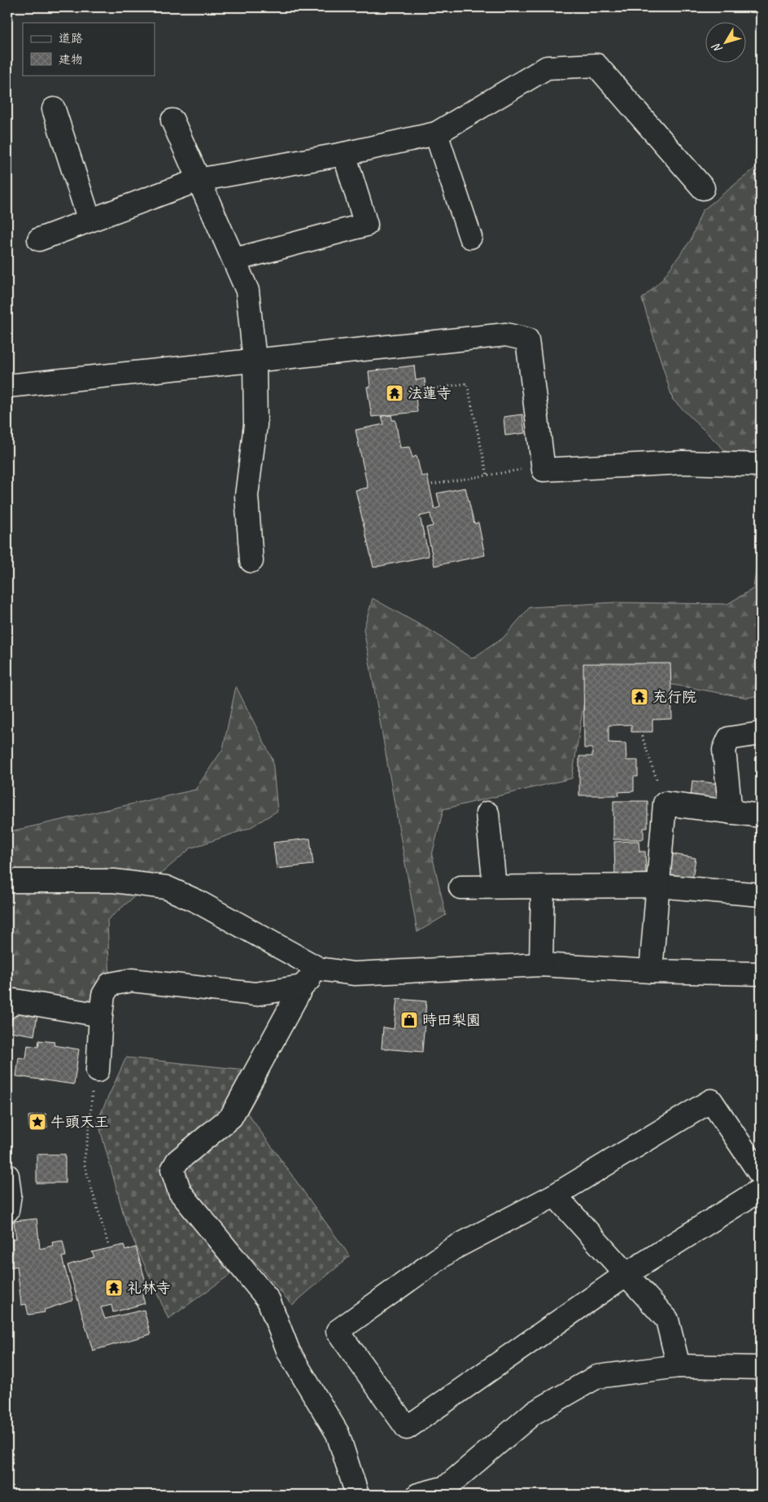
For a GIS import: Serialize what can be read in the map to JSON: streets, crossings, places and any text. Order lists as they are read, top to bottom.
{
  "places": {
    "temple": ["法蓮寺", "充行院", "礼林寺"],
    "shop": ["時田梨園"],
    "place": ["牛頭天王"]
  },
  "legend": ["道路", "建物"],
  "north": "bottom left"
}
